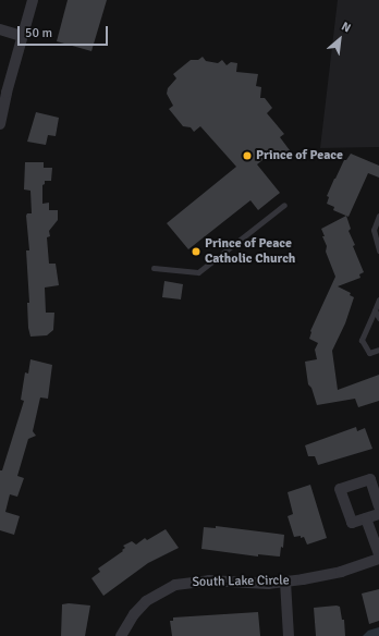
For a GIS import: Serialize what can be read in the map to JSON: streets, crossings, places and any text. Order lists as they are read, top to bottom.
{
  "streets": {
    "street": ["South Lake Circle"]
  },
  "places": ["Prince of Peace", "Prince of Peace Catholic Church"],
  "scale_bar": "50 m",
  "north": "top right"
}
